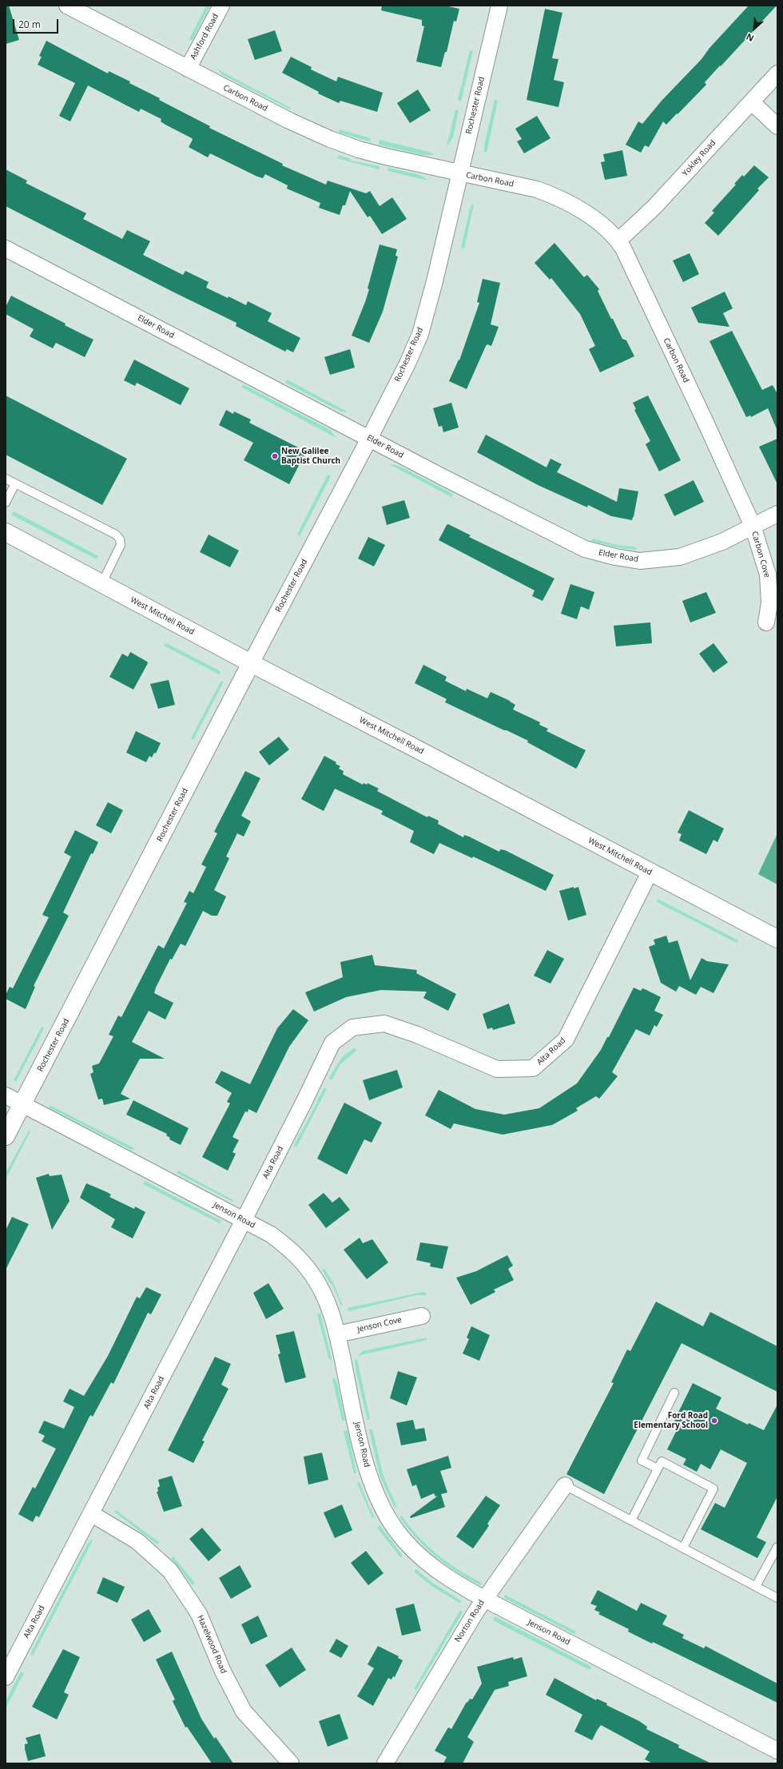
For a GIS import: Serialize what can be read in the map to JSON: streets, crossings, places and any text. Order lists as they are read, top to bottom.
{
  "streets": {
    "main road": ["Rochester Road", "West Mitchell Road"],
    "street": [
      "Ashford Road",
      "Carbon Road",
      "Yokley Road",
      "Elder Road",
      "Carbon Cove",
      "Alta Road",
      "Jenson Road",
      "Jenson Cove",
      "Norton Road",
      "Hazelwood Road"
    ]
  },
  "crossings": [
    ["Ashford Road", "Carbon Road"],
    ["Carbon Road", "Rochester Road"],
    ["Carbon Road", "Yokley Road"],
    ["Carbon Road", "Elder Road"],
    ["Carbon Road", "Carbon Cove"],
    ["Rochester Road", "Elder Road"],
    ["Rochester Road", "West Mitchell Road"],
    ["Rochester Road", "Jenson Road"],
    ["Elder Road", "Carbon Cove"],
    ["West Mitchell Road", "Alta Road"],
    ["Alta Road", "Jenson Road"],
    ["Alta Road", "Hazelwood Road"],
    ["Jenson Road", "Jenson Cove"],
    ["Jenson Road", "Norton Road"]
  ],
  "places": ["New Galilee Baptist Church", "Ford Road Elementary School"],
  "scale_bar": "20 m",
  "north": "bottom left"
}
